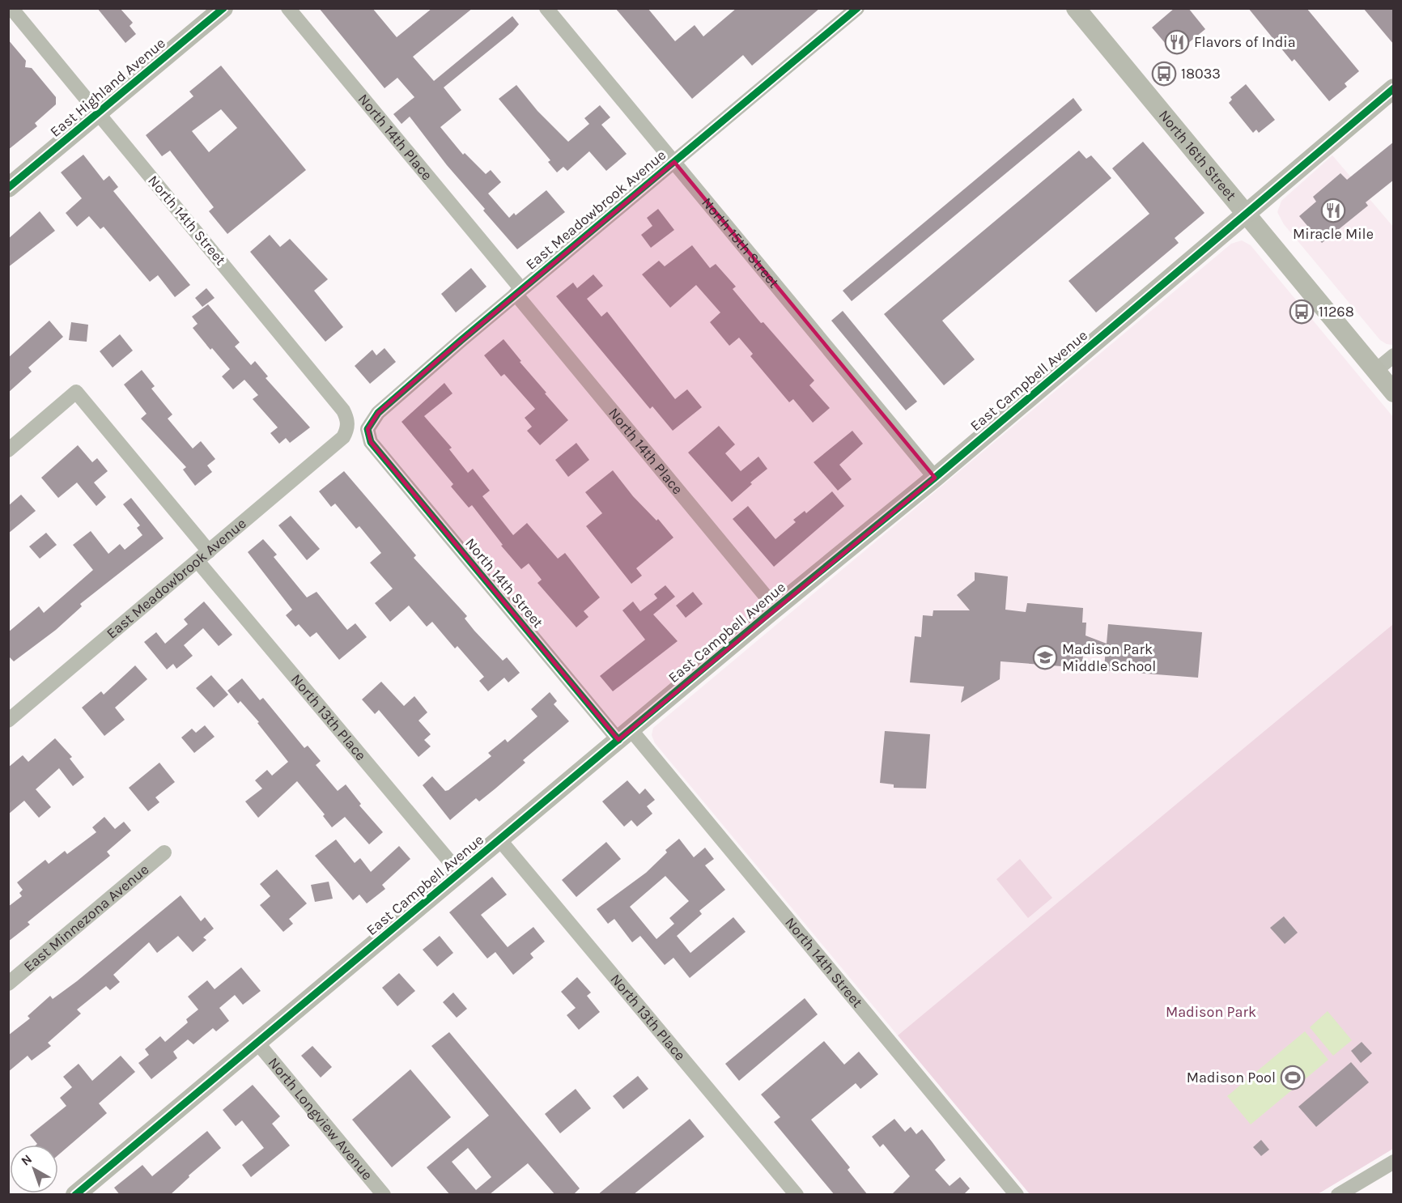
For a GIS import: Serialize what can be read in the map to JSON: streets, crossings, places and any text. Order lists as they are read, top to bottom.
{
  "streets": {
    "street": [
      "East Highland Avenue",
      "North 14th Place",
      "North 16th Street",
      "East Meadowbrook Avenue",
      "North 14th Street",
      "North 15th Street",
      "East Campbell Avenue",
      "North 13th Place",
      "East Minnezona Avenue",
      "North Longview Avenue"
    ]
  },
  "crossings": [
    ["East Highland Avenue", "North 14th Street"],
    ["North 14th Place", "East Meadowbrook Avenue"],
    ["North 14th Place", "East Campbell Avenue"],
    ["North 16th Street", "East Campbell Avenue"],
    ["East Meadowbrook Avenue", "North 14th Street"],
    ["East Meadowbrook Avenue", "North 15th Street"],
    ["East Meadowbrook Avenue", "North 13th Place"],
    ["North 14th Street", "East Campbell Avenue"],
    ["North 15th Street", "East Campbell Avenue"],
    ["East Campbell Avenue", "North 13th Place"],
    ["East Campbell Avenue", "North Longview Avenue"]
  ],
  "parks": ["Madison Park"],
  "places": {
    "restaurant": ["Flavors of India", "Miracle Mile"],
    "bus stop": ["18033", "11268"],
    "school or university": ["Madison Park Middle School"],
    "sports": ["Madison Pool"]
  },
  "north": "top left"
}
